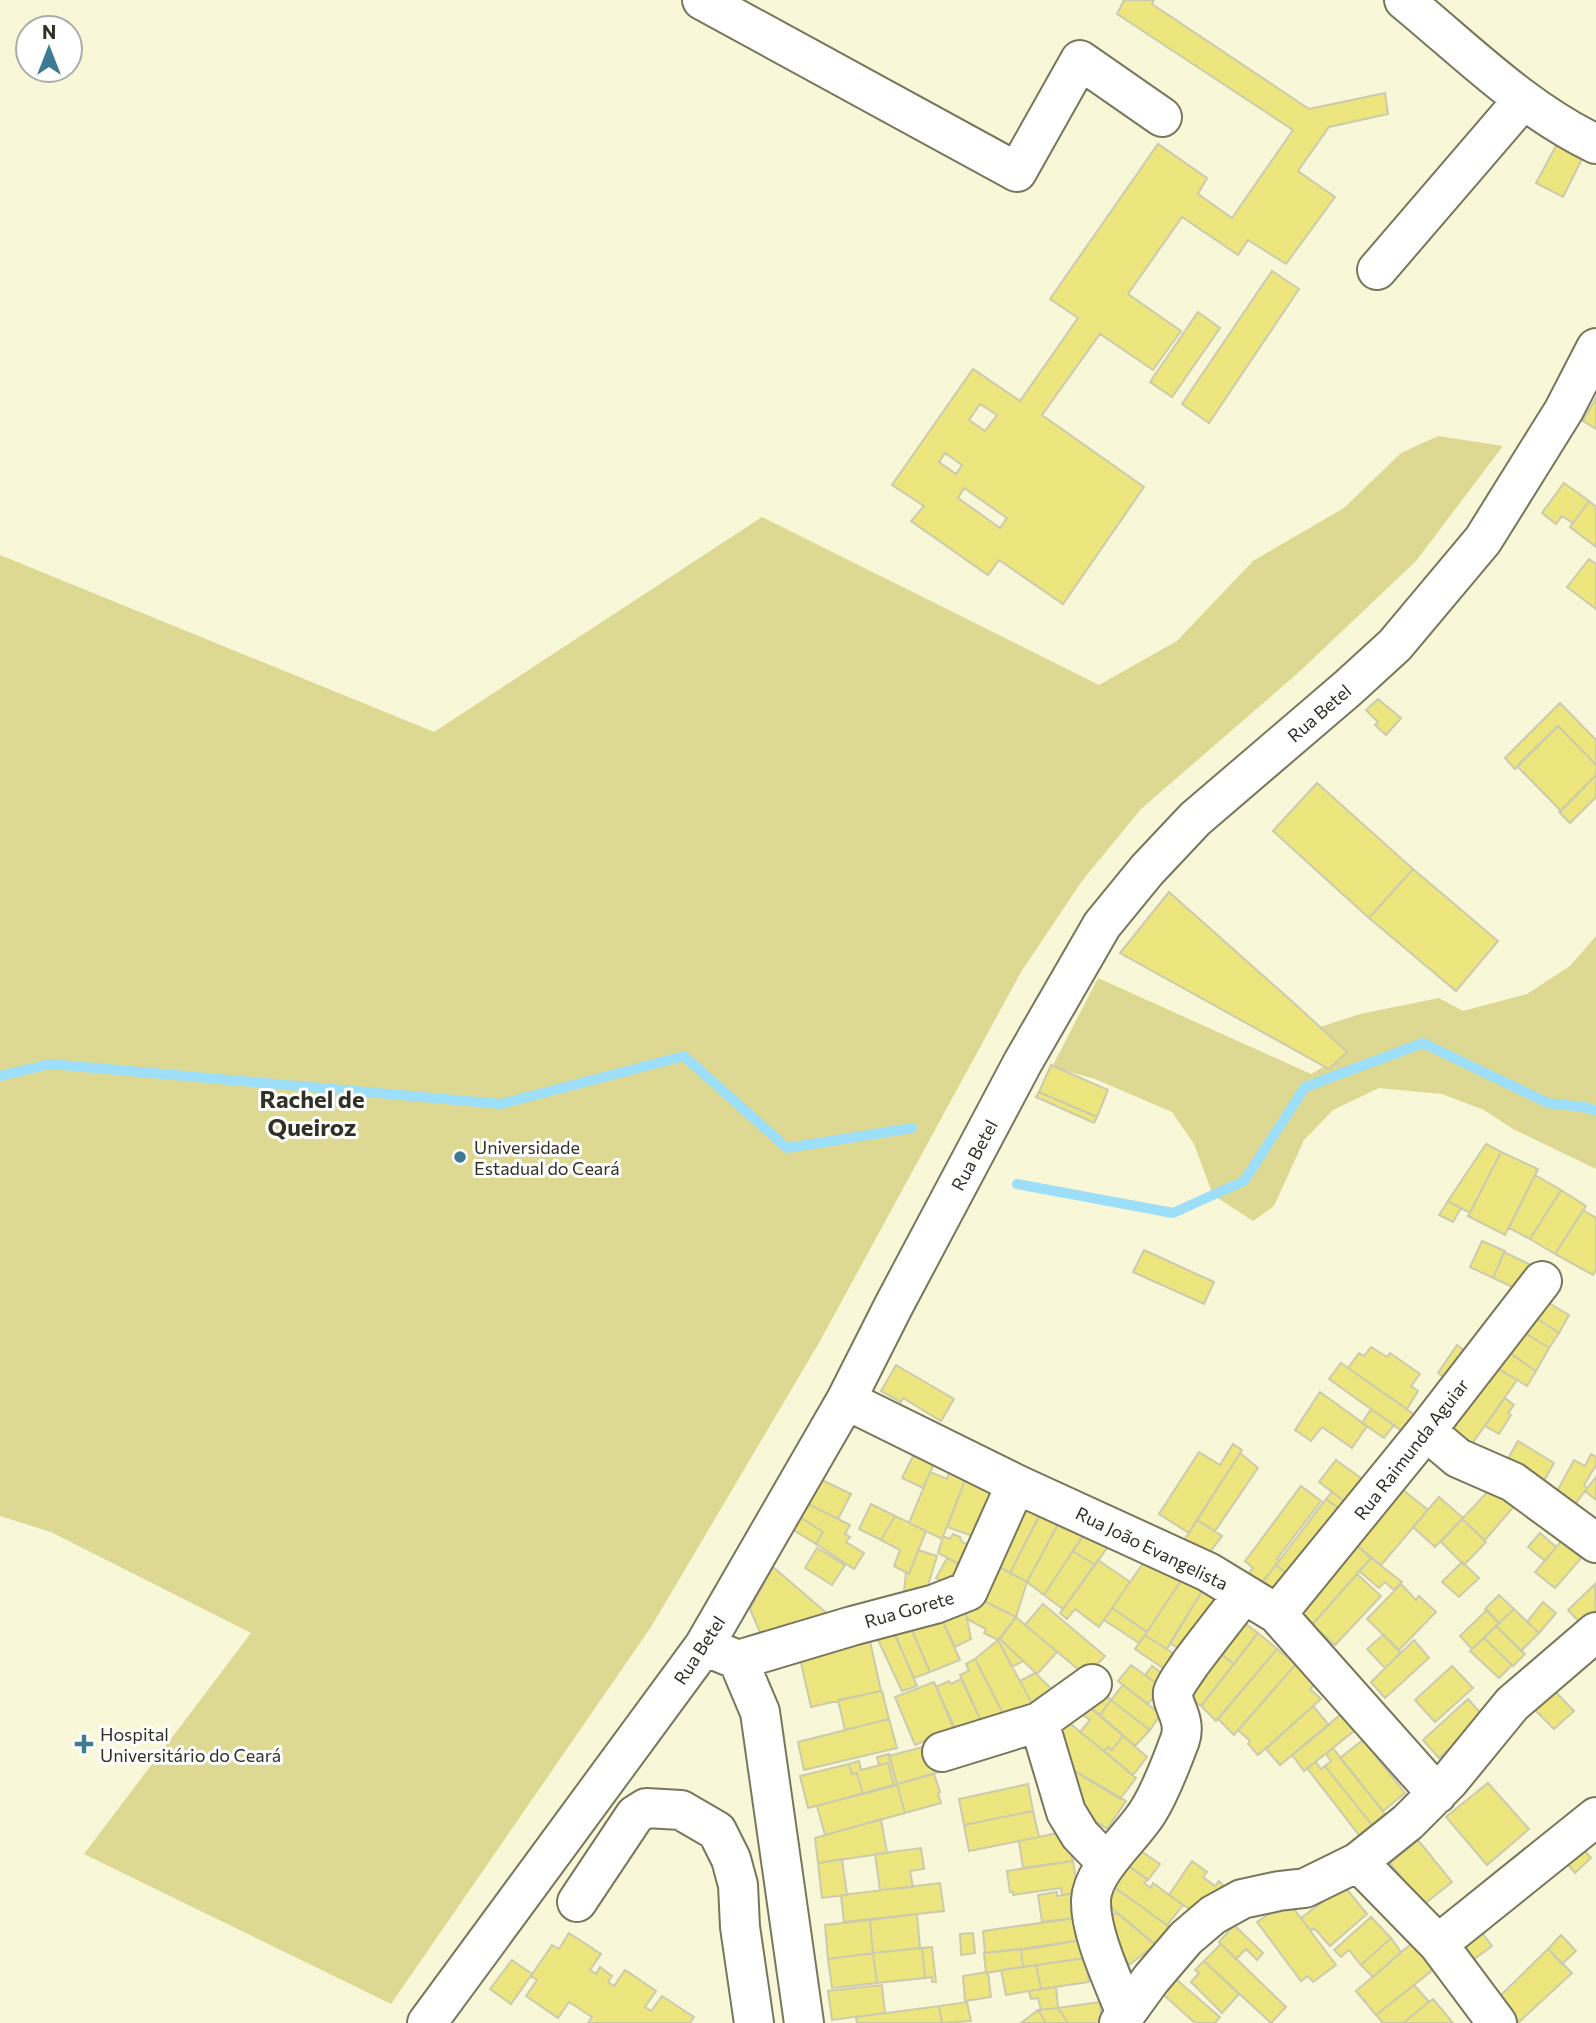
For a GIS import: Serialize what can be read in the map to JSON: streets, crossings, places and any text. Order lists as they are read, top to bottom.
{
  "streets": {
    "street": [
      "Rua Betel",
      "Rua Raimunda Aguiar",
      "Rua João Evangelista",
      "Rua Gorete"
    ]
  },
  "crossings": [
    ["Rua Betel", "Rua João Evangelista"],
    ["Rua Betel", "Rua Gorete"],
    ["Rua Raimunda Aguiar", "Rua João Evangelista"],
    ["Rua João Evangelista", "Rua Gorete"]
  ],
  "districts": ["Rachel de Queiroz"],
  "places": {
    "other": ["Universidade Estadual do Ceará"],
    "health": ["Hospital Universitário do Ceará"]
  },
  "north": "top"
}
